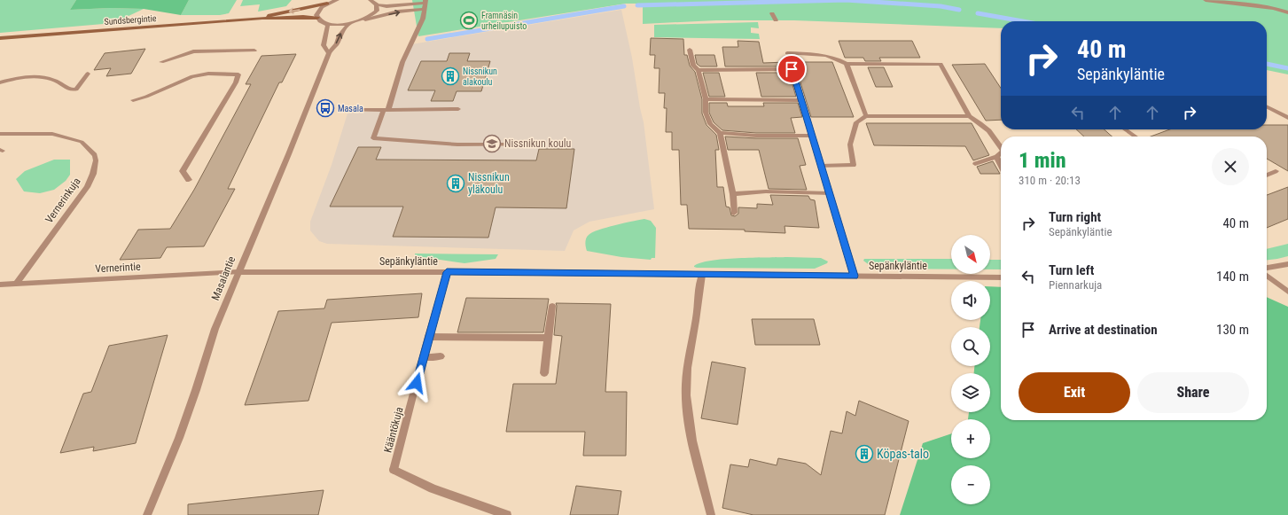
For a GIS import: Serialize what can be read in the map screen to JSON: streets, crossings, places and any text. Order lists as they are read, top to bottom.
{
  "streets": {
    "main road": ["Sundsbergintie"],
    "street": [
      "Vernerinkuja",
      "Sepänkyläntie",
      "Vernerintie",
      "Masalantie",
      "Kääntökuja"
    ]
  },
  "crossings": [
    ["Vernerinkuja", "Vernerintie"],
    ["Sepänkyläntie", "Vernerintie"],
    ["Sepänkyläntie", "Masalantie"],
    ["Sepänkyläntie", "Kääntökuja"],
    ["Vernerintie", "Masalantie"]
  ],
  "places": {
    "sports": ["Framnäsin urheilupuisto"],
    "building": ["Nissnikun alakoulu", "Nissnikun yläkoulu", "Köpas-talo"],
    "bus stop": ["Masala"],
    "school or university": ["Nissnikun koulu"]
  },
  "north": "bottom right",
  "page": {
    "turn": ["40 m", "Sepänkyläntie"],
    "heading": ["1 min", "310 m · 20:13"],
    "list": [
      {
        "name": "Turn right",
        "note": "Sepänkyläntie",
        "value": "40 m"
      },
      {
        "name": "Turn left",
        "note": "Piennarkuja",
        "value": "140 m"
      },
      {
        "name": "Arrive at destination",
        "value": "130 m"
      }
    ],
    "map_buttons": ["+", "−"],
    "buttons": ["Exit", "Share"]
  }
}
